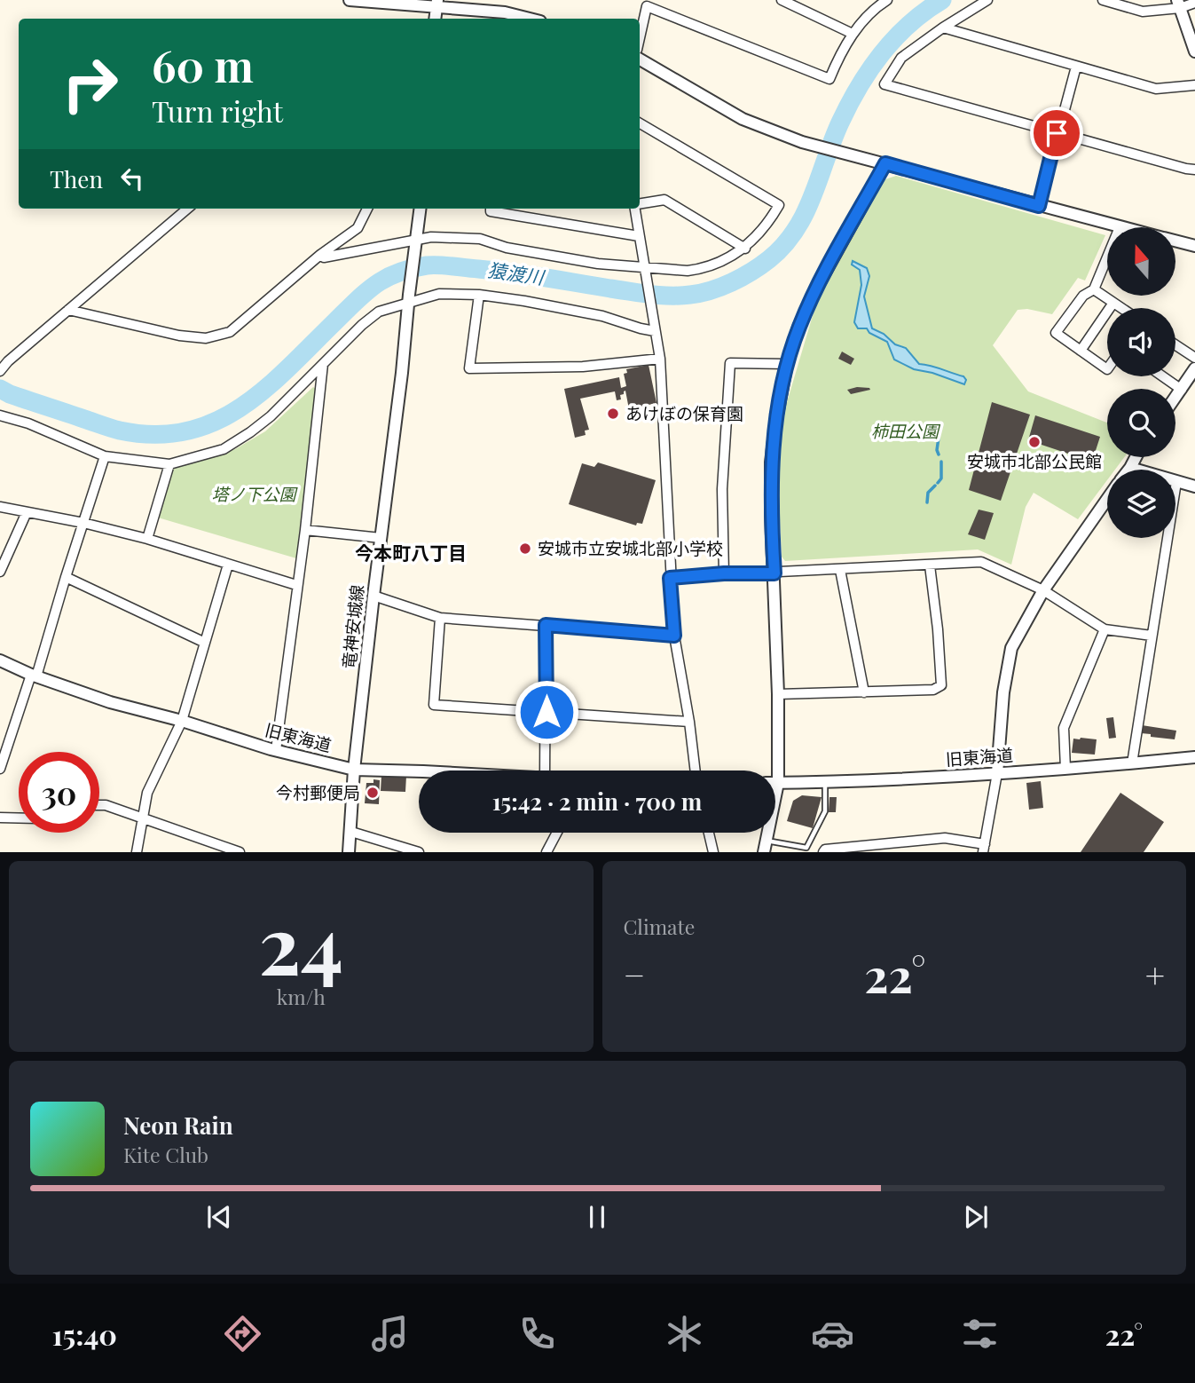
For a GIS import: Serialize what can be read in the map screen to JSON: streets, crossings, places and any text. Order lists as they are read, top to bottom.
{
  "streets": {
    "street": ["竜神安城線", "旧東海道"]
  },
  "crossings": [
    ["竜神安城線", "旧東海道"]
  ],
  "districts": ["今本町八丁目"],
  "water": ["猿渡川"],
  "parks": ["柿田公園", "塔ノ下公園"],
  "places": [
    "あけぼの保育園",
    "安城市北部公民館",
    "安城市立安城北部小学校",
    "今村郵便局"
  ],
  "north": "top",
  "page": {
    "turn": ["60 m", "Turn right"],
    "then": "Then",
    "limit": "30",
    "trip": "15:42 · 2 min · 700 m",
    "tile": [
      ["24", "km/h"],
      "Climate"
    ],
    "heat": ["−", "22°", "+"],
    "song": ["Neon Rain", "Kite Club"],
    "tabs": ["15:40", "22°"]
  }
}
